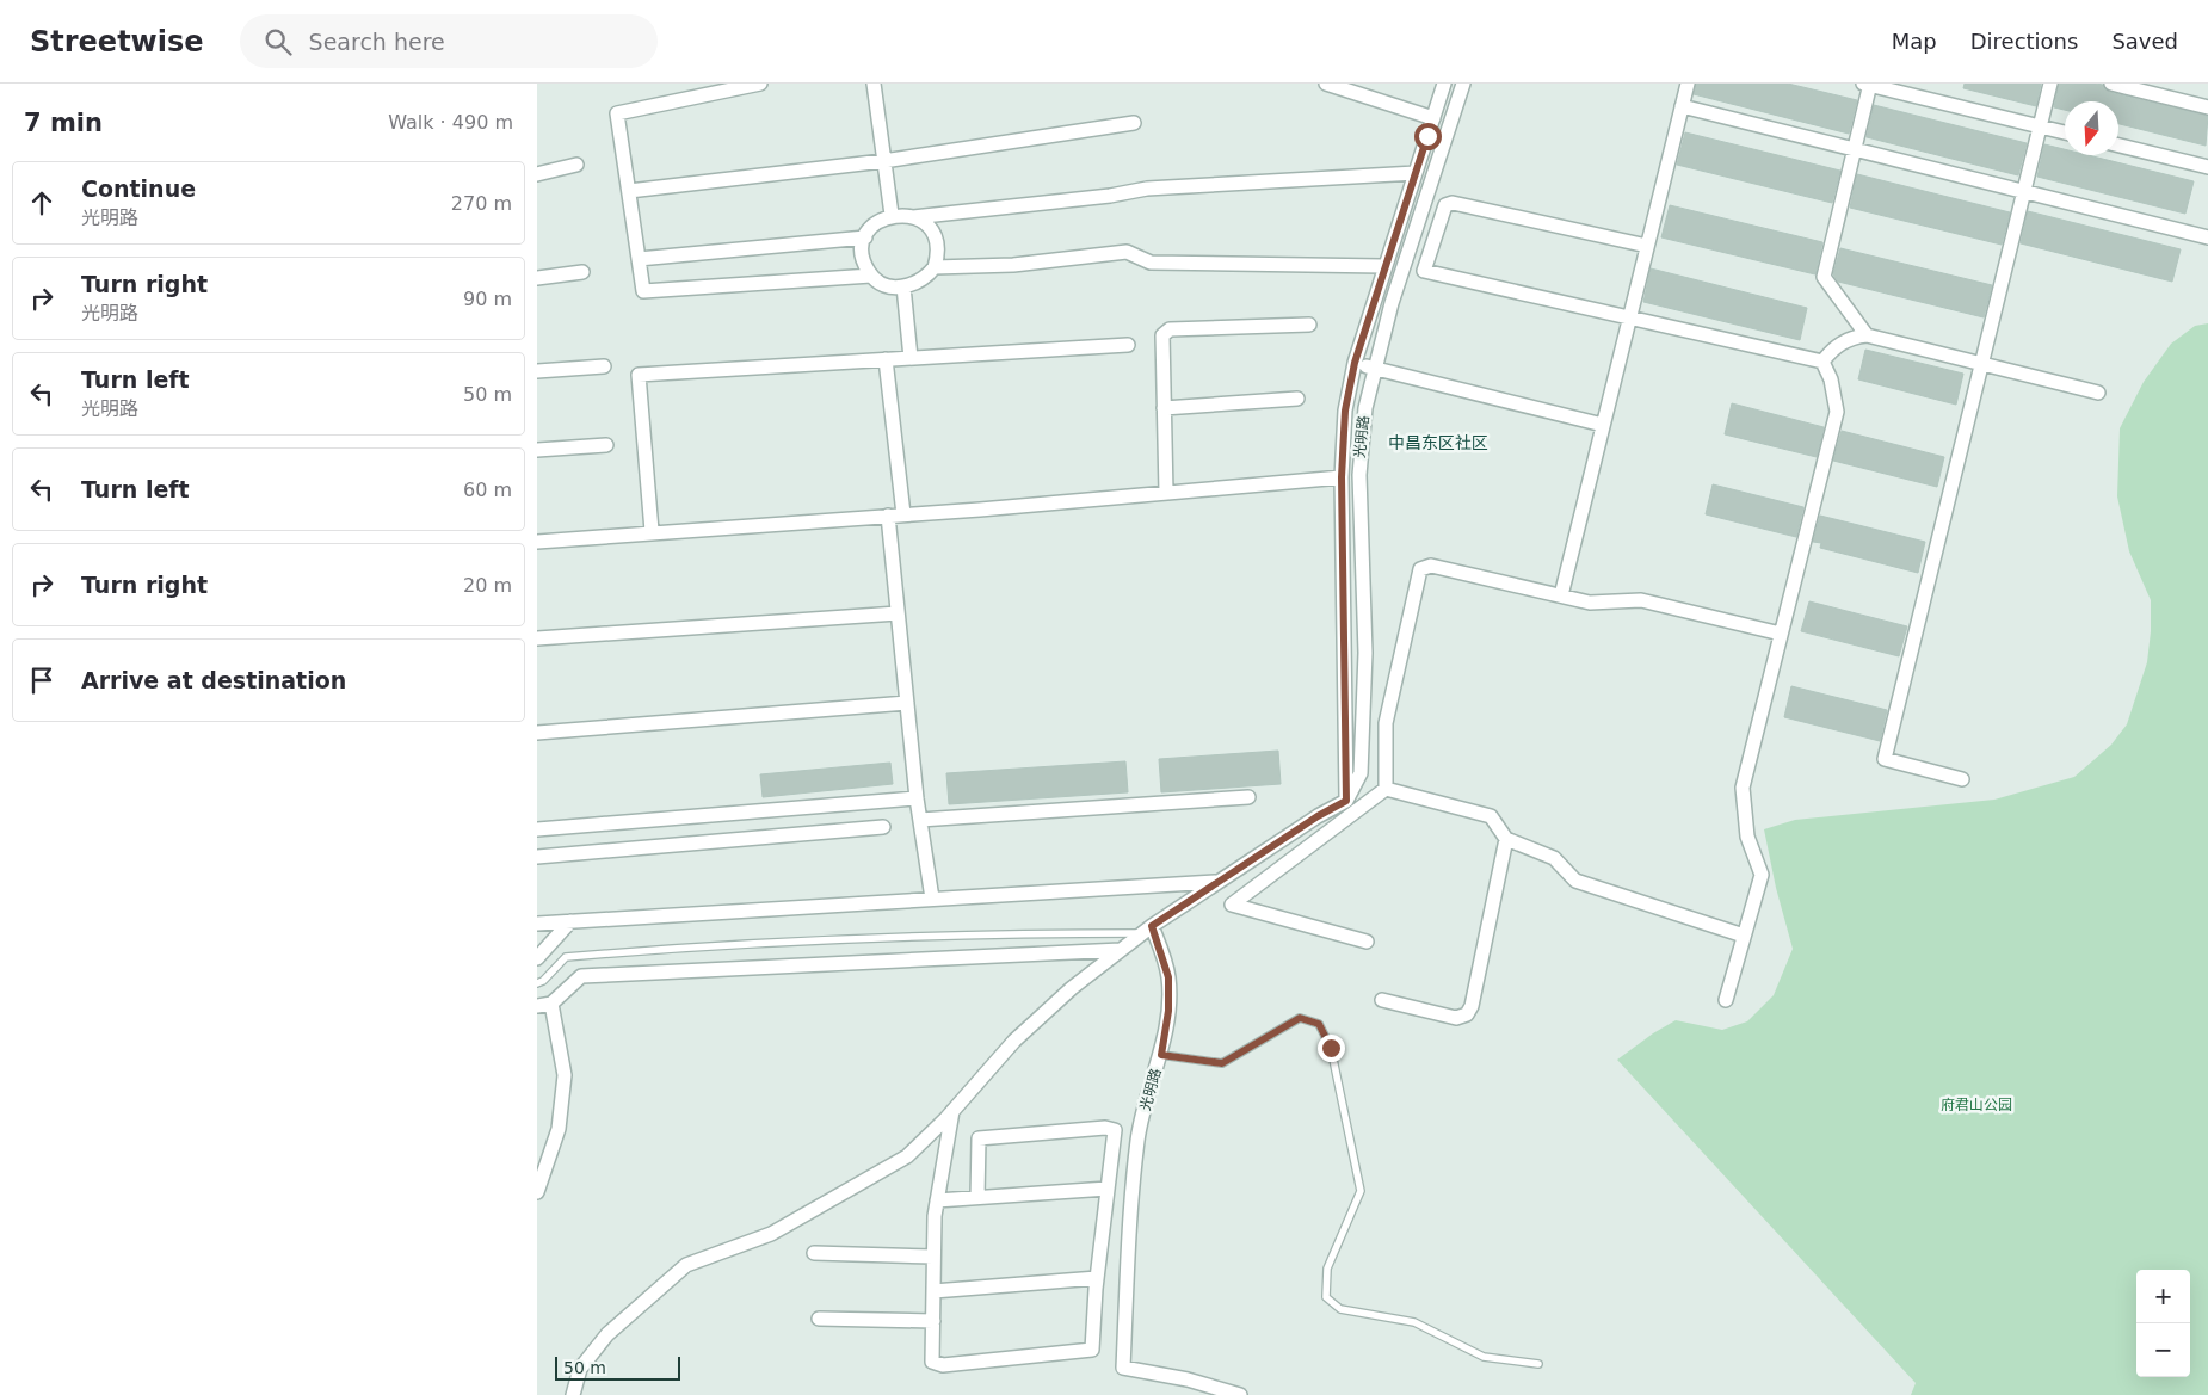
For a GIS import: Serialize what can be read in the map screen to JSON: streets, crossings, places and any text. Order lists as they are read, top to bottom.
{
  "streets": {
    "street": ["光明路"]
  },
  "districts": ["中昌东区社区"],
  "parks": ["府君山公园"],
  "scale_bar": "50 m",
  "north": "bottom",
  "page": {
    "header": "Streetwise",
    "search": "Search here",
    "nav": ["Map", "Directions", "Saved"],
    "heading": ["7 min", "Walk · 490 m"],
    "list": [
      ["Continue", "光明路", "270 m"],
      ["Turn right", "光明路", "90 m"],
      ["Turn left", "光明路", "50 m"],
      ["Turn left", "60 m"],
      ["Turn right", "20 m"],
      "Arrive at destination"
    ],
    "map_buttons": ["+", "−"],
    "scale": "50 m"
  }
}
